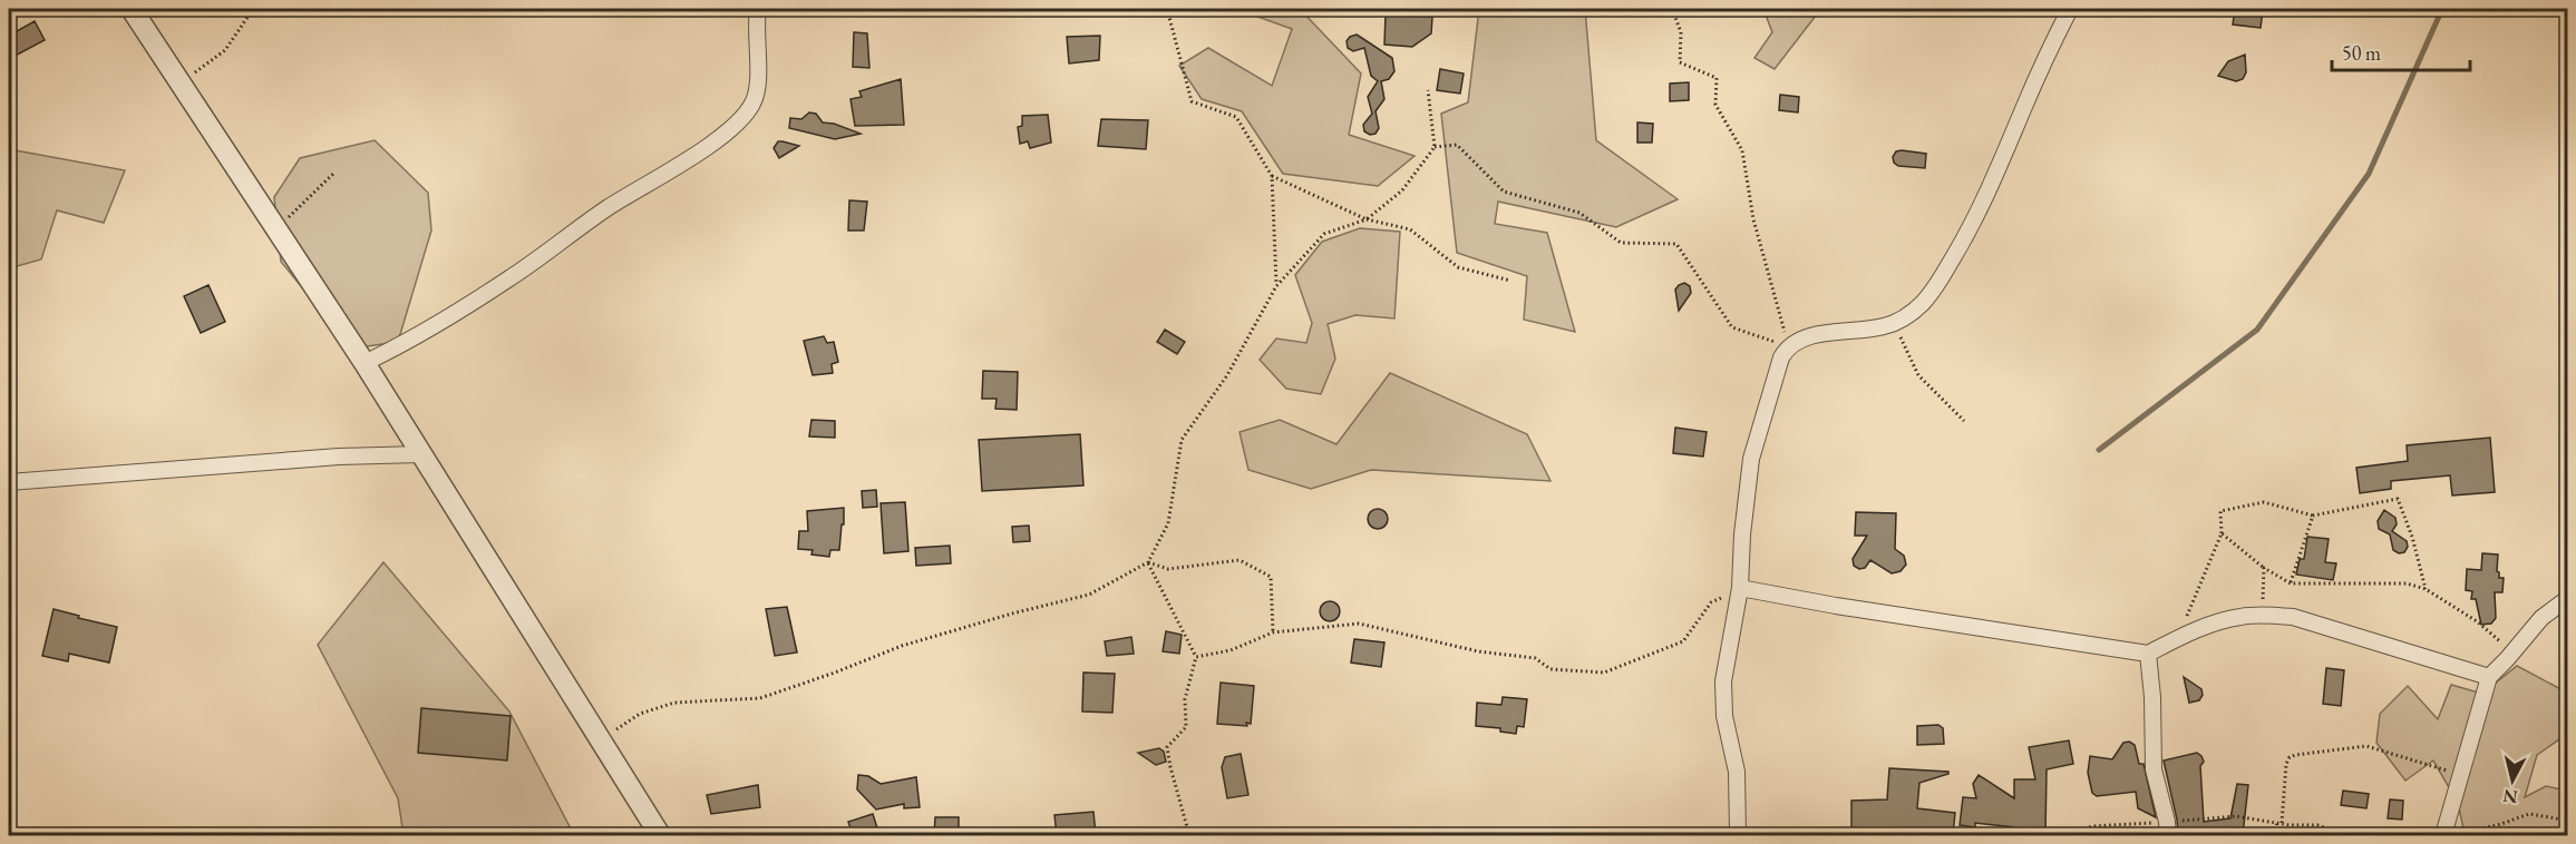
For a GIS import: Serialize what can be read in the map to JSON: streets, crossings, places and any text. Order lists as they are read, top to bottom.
{
  "scale_bar": "50 m",
  "north": "bottom"
}
